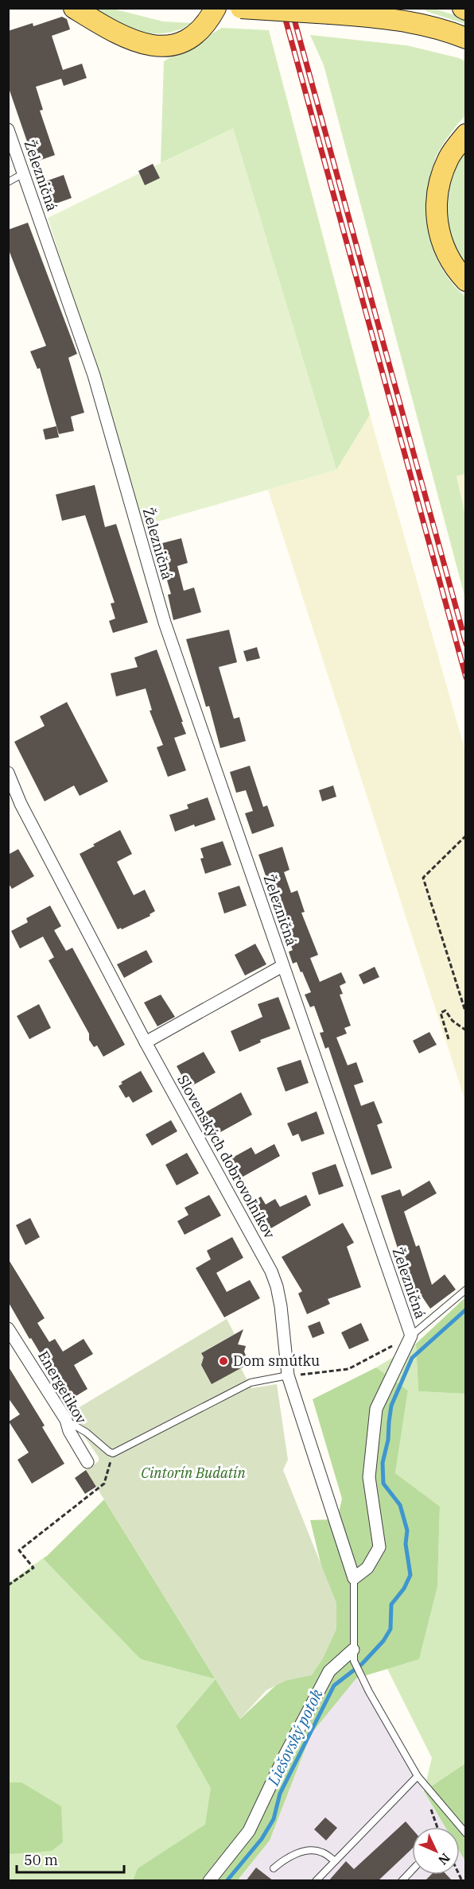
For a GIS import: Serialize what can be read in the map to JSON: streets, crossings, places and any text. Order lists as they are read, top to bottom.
{
  "streets": {
    "street": ["Železničná", "Slovenských dobrovoľníkov", "Energetikov"]
  },
  "crossings": [
    ["Železničná", "Slovenských dobrovoľníkov"]
  ],
  "water": ["Liešovský potok"],
  "parks": ["Cintorín Budatín"],
  "places": ["Dom smútku"],
  "scale_bar": "50 m",
  "north": "bottom right"
}
